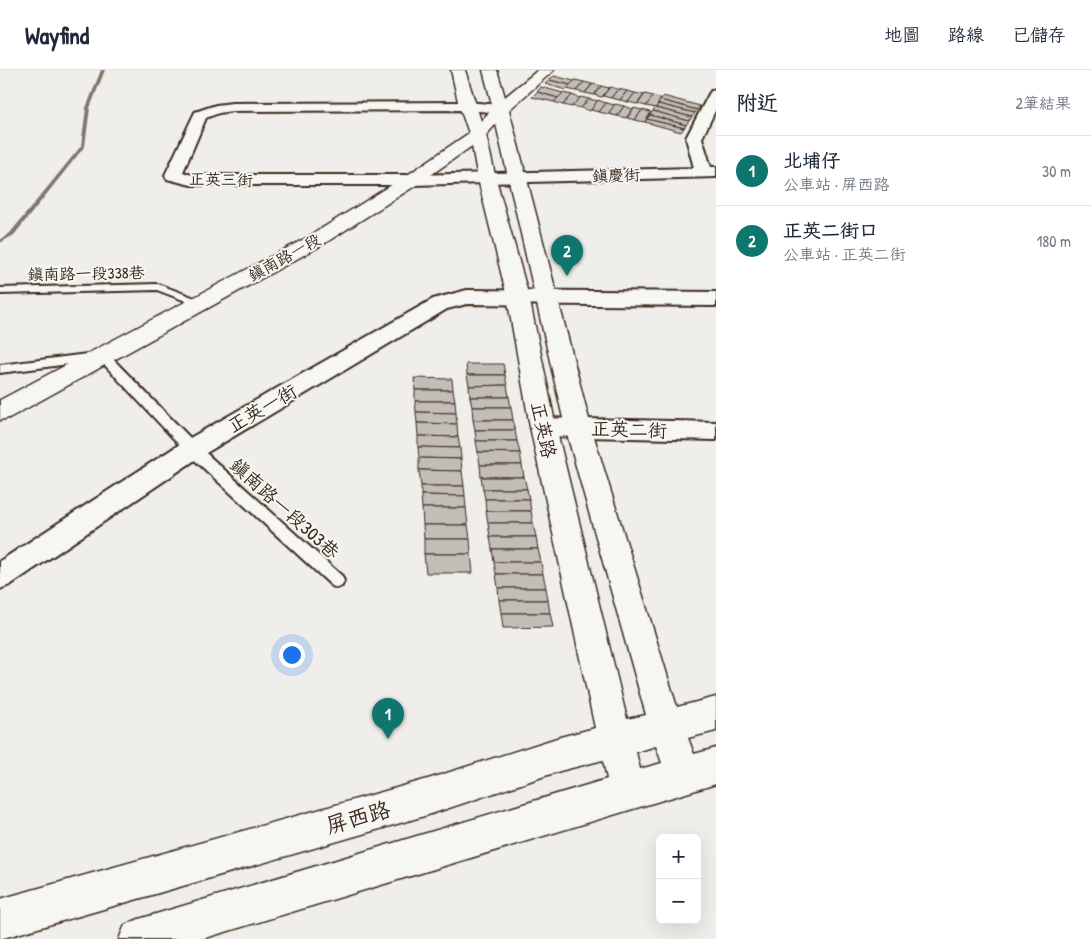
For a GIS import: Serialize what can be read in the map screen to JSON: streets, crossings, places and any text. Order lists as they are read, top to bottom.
{
  "streets": {
    "street": [
      "鎮慶街",
      "正英三街",
      "鎮南路一段",
      "正英一街",
      "正英二街",
      "正英路",
      "屏西路"
    ],
    "lane": ["鎮南路一段338巷", "鎮南路一段303巷"]
  },
  "crossings": [
    ["鎮慶街", "正英三街"],
    ["鎮慶街", "正英路"],
    ["正英三街", "鎮南路一段"],
    ["正英三街", "正英路"],
    ["鎮南路一段", "鎮南路一段338巷"],
    ["鎮南路一段", "正英路"],
    ["鎮南路一段", "鎮南路一段303巷"],
    ["正英一街", "正英路"],
    ["正英一街", "鎮南路一段303巷"],
    ["正英二街", "正英路"],
    ["正英路", "屏西路"]
  ],
  "page": {
    "header": "Wayfind",
    "nav": ["地圖", "路線", "已儲存"],
    "heading": ["附近", "2筆結果"],
    "list": [
      {
        "mark": "1",
        "name": "北埔仔",
        "note": "公車站 · 屏西路",
        "value": "30 m"
      },
      {
        "mark": "2",
        "name": "正英二街口",
        "note": "公車站 · 正英二街",
        "value": "180 m"
      }
    ],
    "pins": ["2", "1"],
    "map_buttons": ["+", "−"]
  }
}
